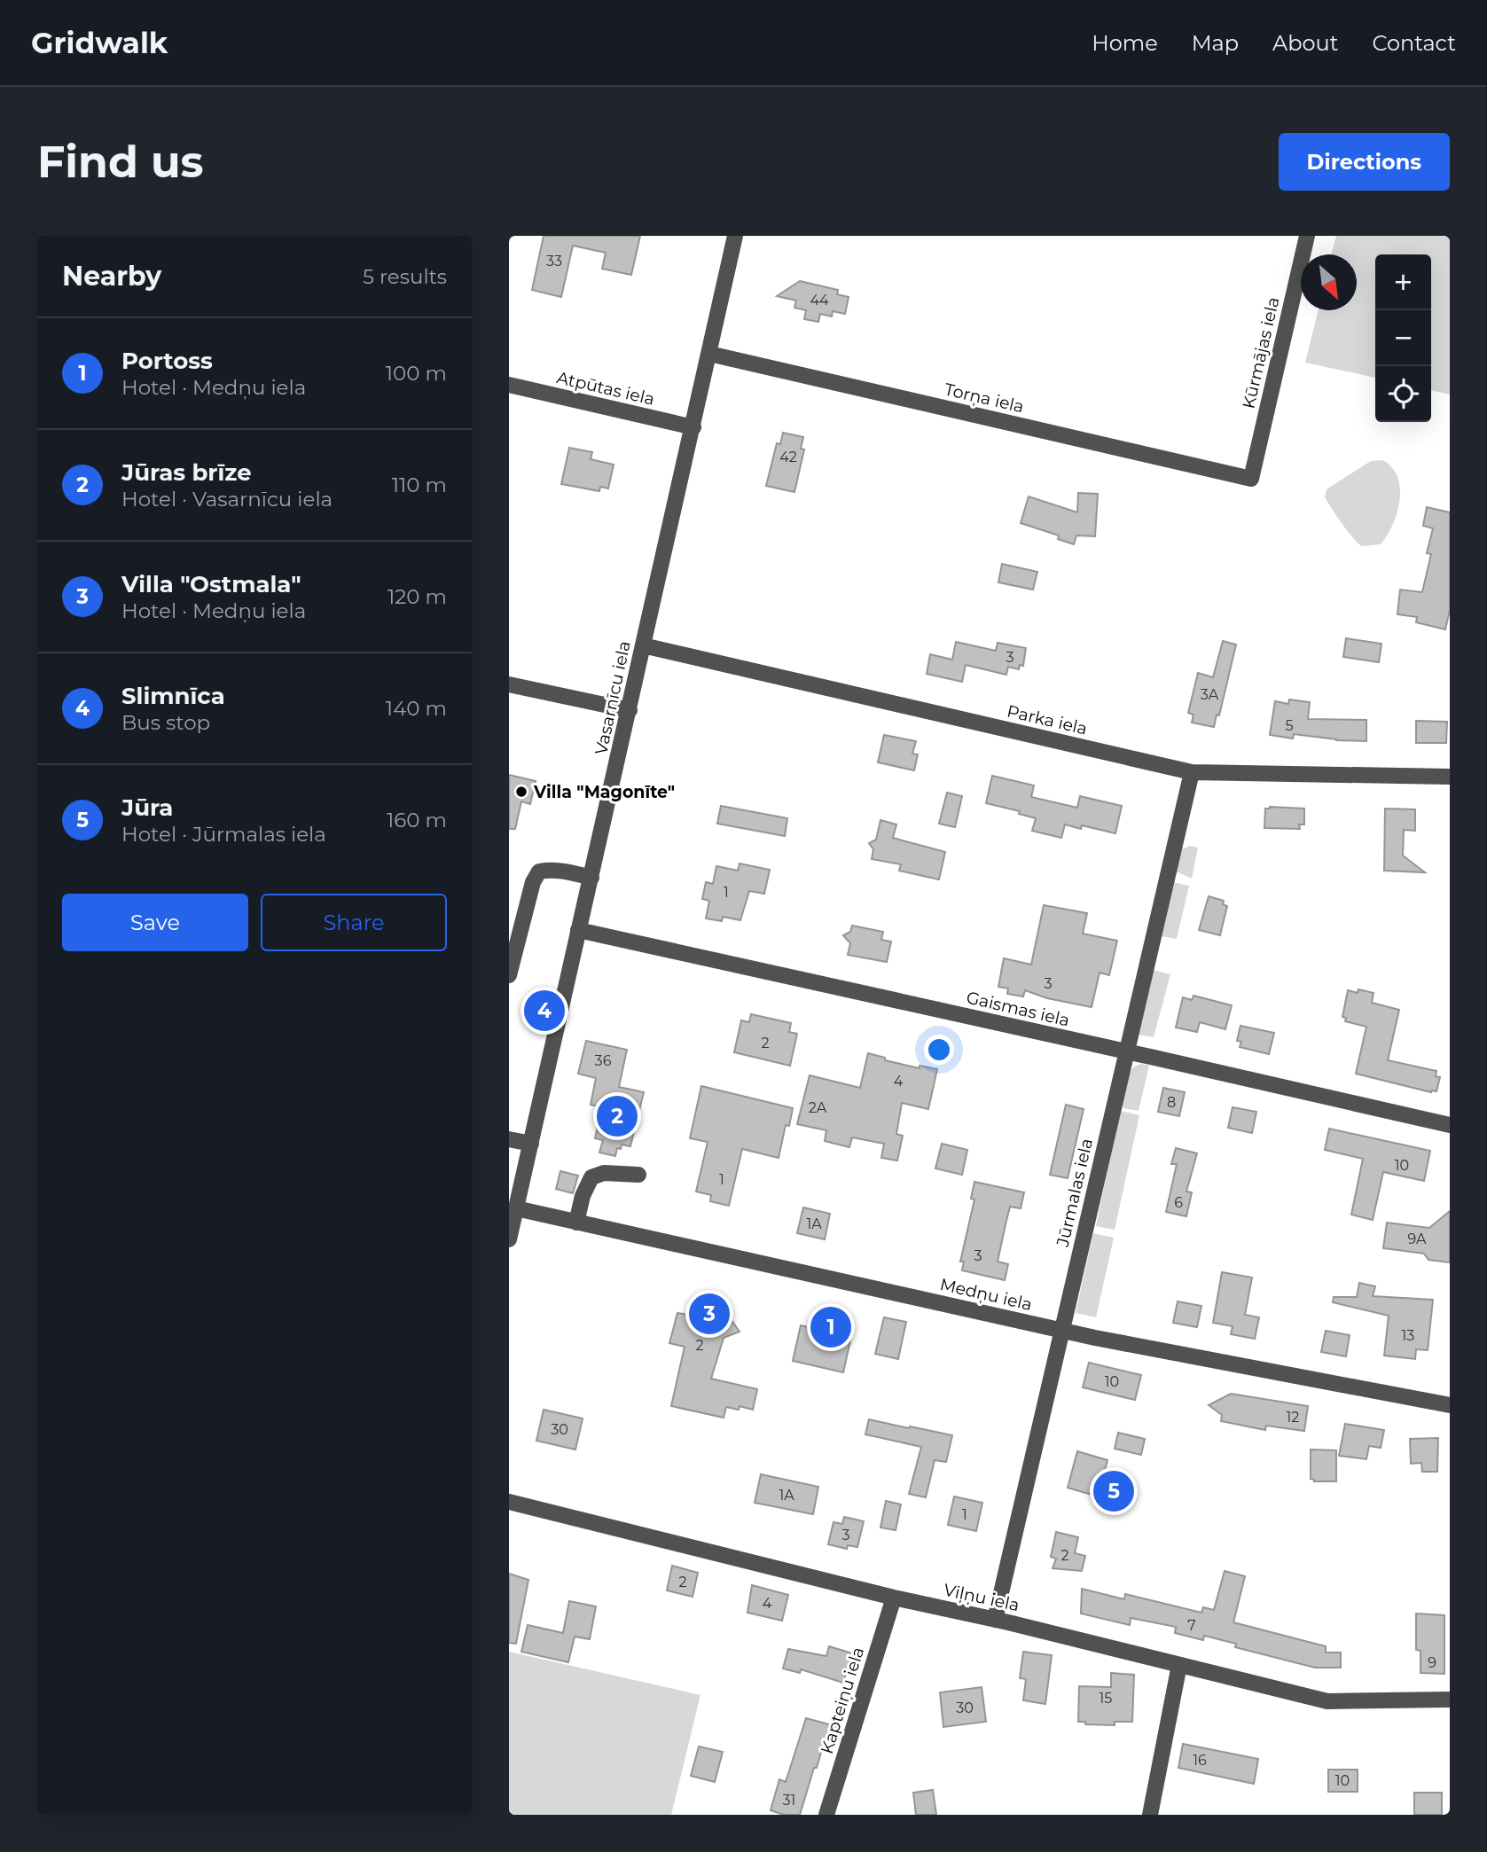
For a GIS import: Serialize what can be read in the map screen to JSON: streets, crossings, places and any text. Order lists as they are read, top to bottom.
{
  "streets": {
    "street": [
      "Kūrmājas iela",
      "Atpūtas iela",
      "Torņa iela",
      "Vasarnīcu iela",
      "Parka iela",
      "Gaismas iela",
      "Jūrmalas iela",
      "Medņu iela",
      "Viļņu iela",
      "Kapteiņu iela"
    ]
  },
  "crossings": [
    ["Kūrmājas iela", "Torņa iela"],
    ["Atpūtas iela", "Vasarnīcu iela"],
    ["Torņa iela", "Vasarnīcu iela"],
    ["Vasarnīcu iela", "Parka iela"],
    ["Vasarnīcu iela", "Gaismas iela"],
    ["Vasarnīcu iela", "Medņu iela"],
    ["Parka iela", "Jūrmalas iela"],
    ["Gaismas iela", "Jūrmalas iela"],
    ["Jūrmalas iela", "Medņu iela"],
    ["Jūrmalas iela", "Viļņu iela"],
    ["Viļņu iela", "Kapteiņu iela"]
  ],
  "places": ["Villa \"Magonīte\""],
  "house_numbers": [
    "33",
    "44",
    "42",
    "3",
    "3A",
    "5",
    "1",
    "3",
    "2",
    "36",
    "4",
    "8",
    "2A",
    "10",
    "1",
    "6",
    "1A",
    "9A",
    "3",
    "13",
    "2",
    "10",
    "12",
    "30",
    "1A",
    "1",
    "3",
    "2",
    "2",
    "4",
    "7",
    "9",
    "15",
    "30",
    "16",
    "10",
    "31"
  ],
  "north": "bottom right",
  "page": {
    "header": "Gridwalk",
    "nav": [
      "Home",
      "Map",
      "About",
      "Contact"
    ],
    "buttons": [
      "Directions",
      ["Save", "Share"]
    ],
    "title": "Find us",
    "heading": ["Nearby", "5 results"],
    "map_buttons": ["+", "−"],
    "list": [
      {
        "mark": "1",
        "name": "Portoss",
        "note": "Hotel · Medņu iela",
        "value": "100 m"
      },
      {
        "mark": "2",
        "name": "Jūras brīze",
        "note": "Hotel · Vasarnīcu iela",
        "value": "110 m"
      },
      {
        "mark": "3",
        "name": "Villa \"Ostmala\"",
        "note": "Hotel · Medņu iela",
        "value": "120 m"
      },
      {
        "mark": "4",
        "name": "Slimnīca",
        "note": "Bus stop",
        "value": "140 m"
      },
      {
        "mark": "5",
        "name": "Jūra",
        "note": "Hotel · Jūrmalas iela",
        "value": "160 m"
      }
    ],
    "pins": [
      "4",
      "2",
      "3",
      "1",
      "5"
    ]
  }
}
